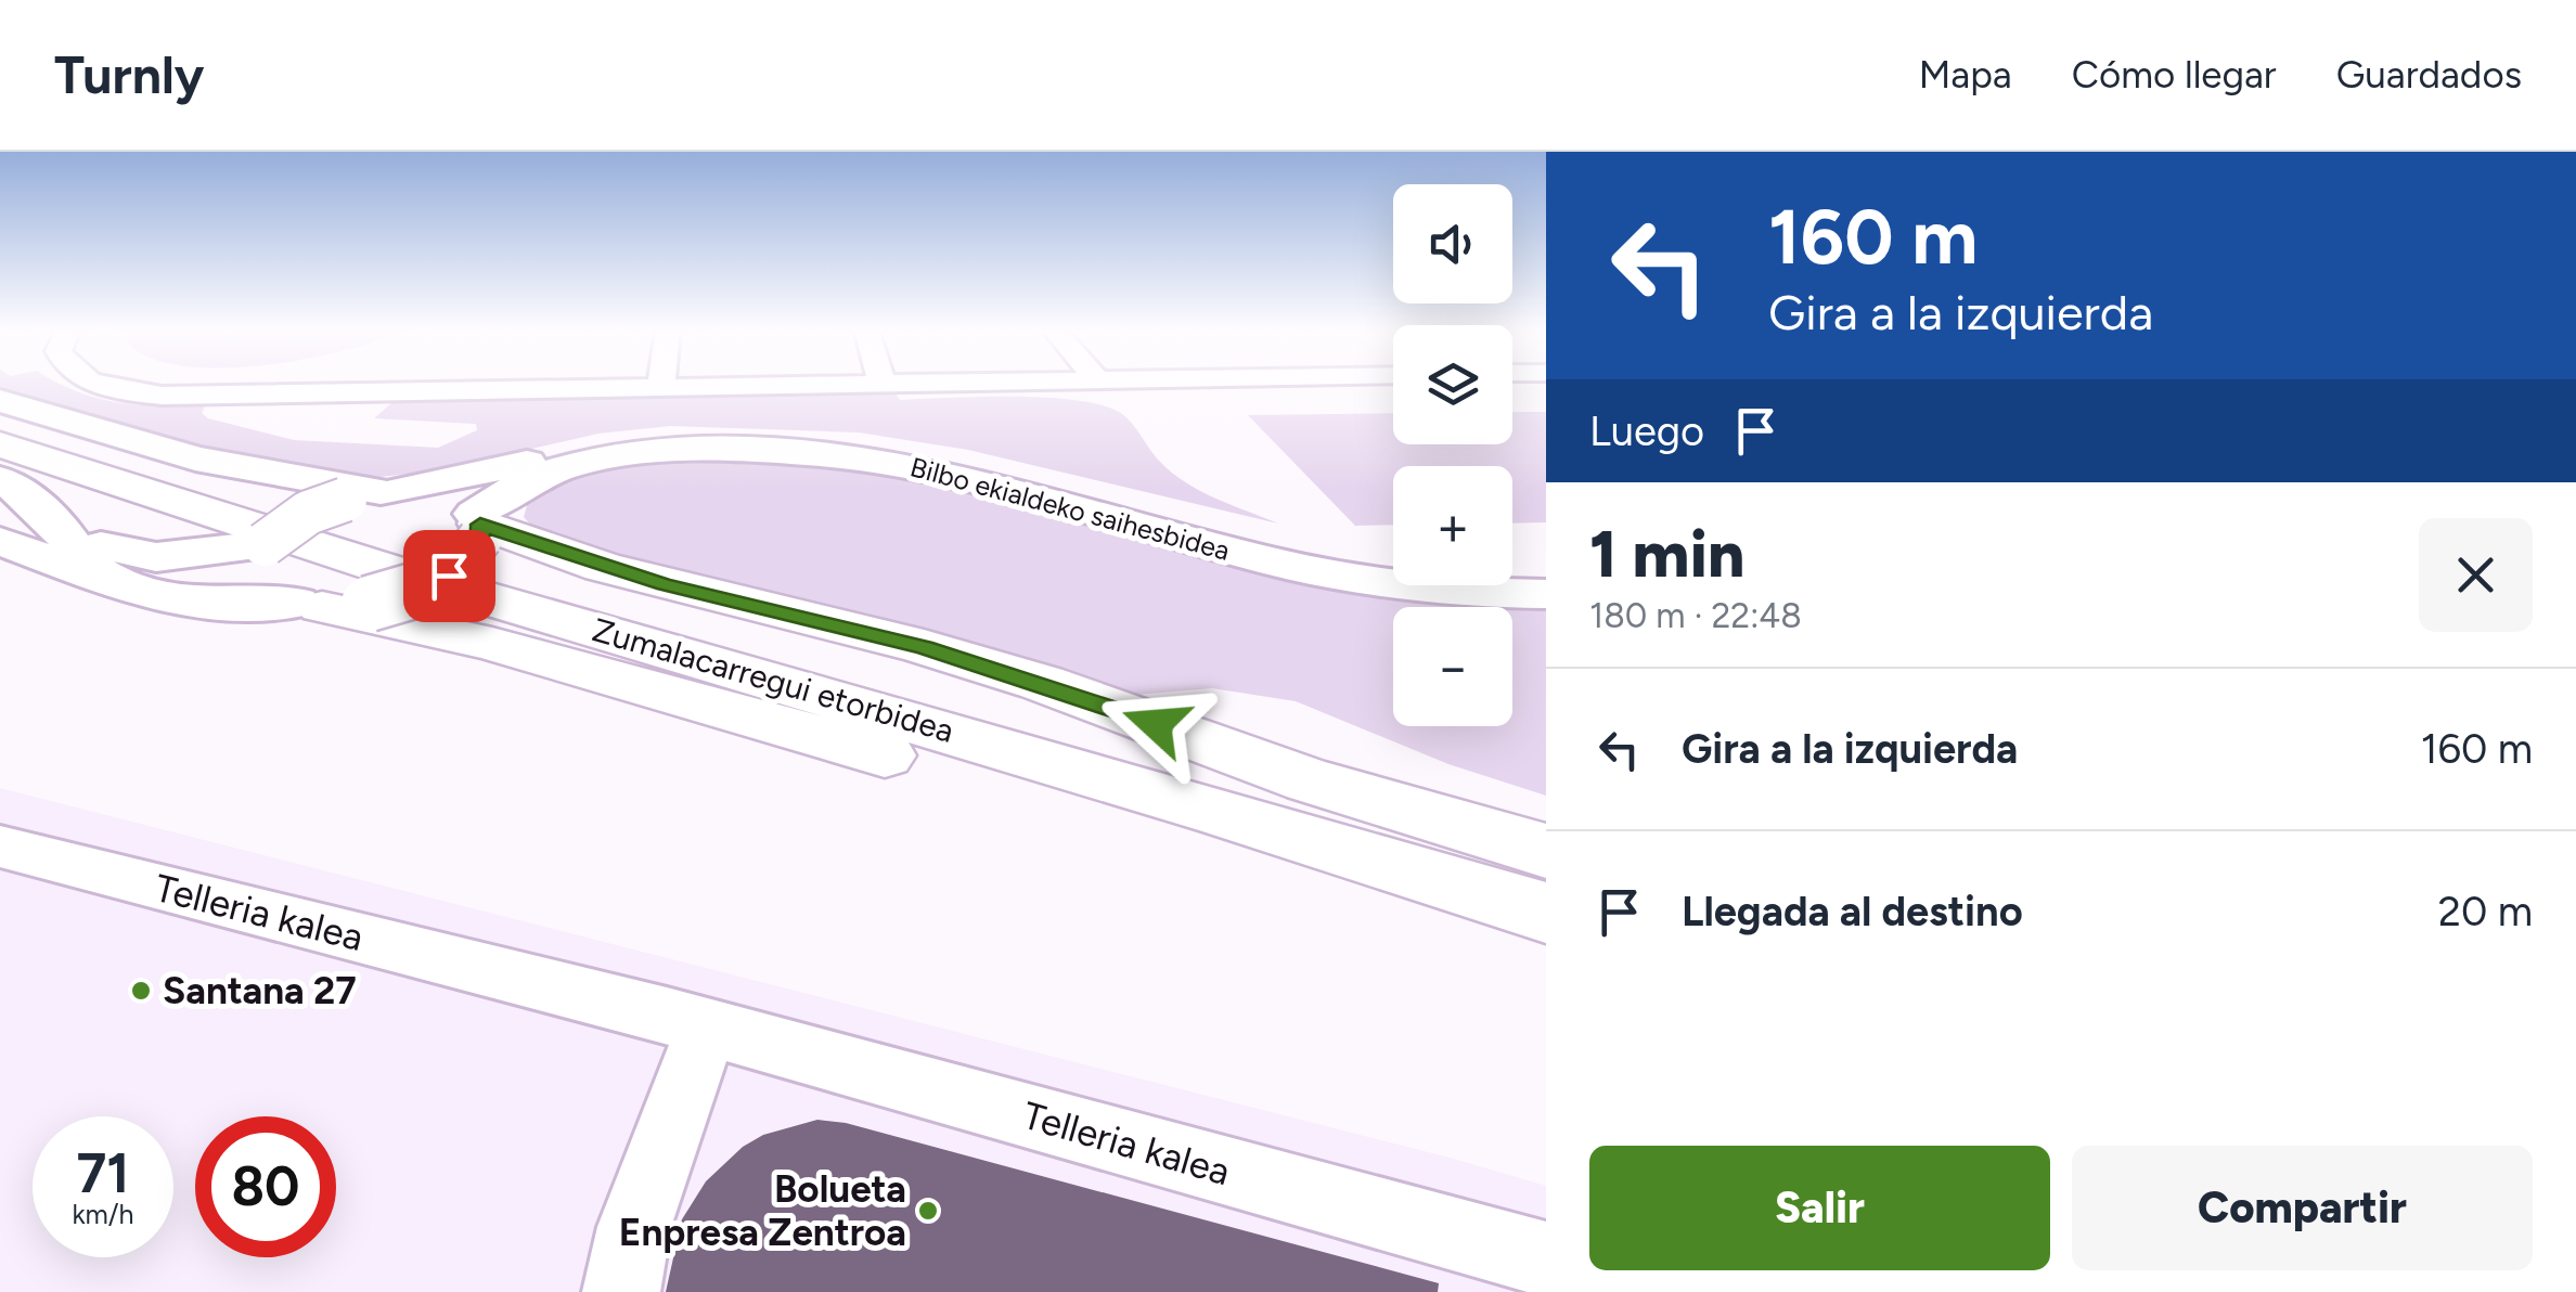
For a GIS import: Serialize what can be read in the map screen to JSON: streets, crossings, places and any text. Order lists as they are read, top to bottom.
{
  "streets": {
    "highway": ["Zumalacarregui etorbidea"],
    "main road": ["Bilbo ekialdeko saihesbidea"],
    "street": ["Telleria kalea"]
  },
  "crossings": [
    ["Bilbo ekialdeko saihesbidea", "Zumalacarregui etorbidea"]
  ],
  "places": ["Santana 27", "Bolueta Enpresa Zentroa"],
  "page": {
    "header": "Turnly",
    "nav": ["Mapa", "Cómo llegar", "Guardados"],
    "turn": ["160 m", "Gira a la izquierda"],
    "map_buttons": ["+", "−"],
    "then": "Luego",
    "heading": ["1 min", "180 m · 22:48"],
    "list": [
      {
        "name": "Gira a la izquierda",
        "value": "160 m"
      },
      {
        "name": "Llegada al destino",
        "value": "20 m"
      }
    ],
    "speed": "71 km/h",
    "limit": "80",
    "buttons": ["Salir", "Compartir"]
  }
}
